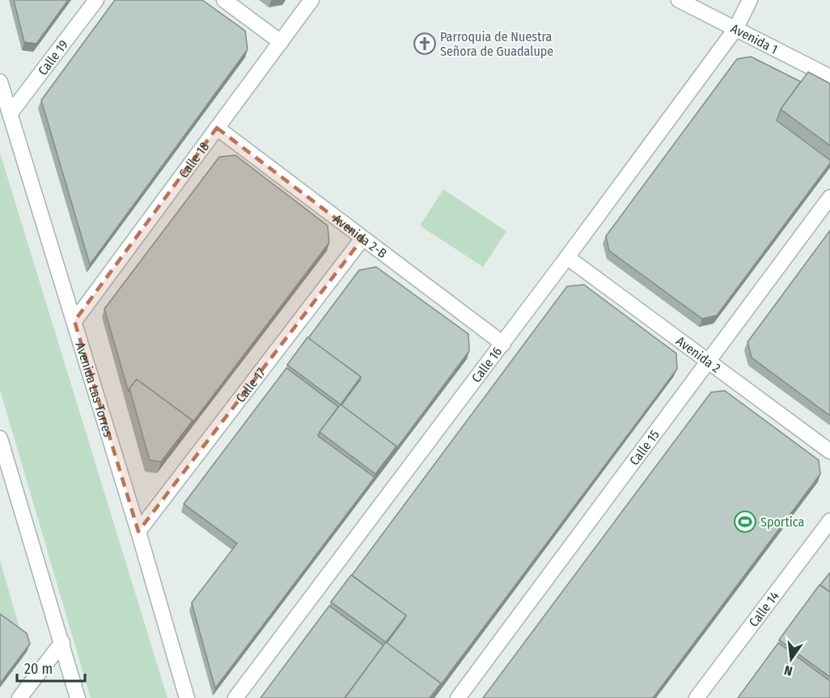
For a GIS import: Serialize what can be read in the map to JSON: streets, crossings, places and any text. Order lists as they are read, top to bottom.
{
  "streets": {
    "street": [
      "Avenida 1",
      "Calle 19",
      "Calle 18",
      "Avenida 2-B",
      "Avenida 2",
      "Calle 16",
      "Calle 17",
      "Avenida Las Torres",
      "Calle 15",
      "Calle 14"
    ]
  },
  "crossings": [
    ["Avenida 1", "Calle 16"],
    ["Calle 19", "Avenida Las Torres"],
    ["Calle 18", "Avenida 2-B"],
    ["Calle 18", "Avenida Las Torres"],
    ["Avenida 2-B", "Calle 16"],
    ["Avenida 2-B", "Calle 17"],
    ["Avenida 2", "Calle 16"],
    ["Avenida 2", "Calle 15"],
    ["Calle 17", "Avenida Las Torres"]
  ],
  "places": {
    "church": ["Parroquia de Nuestra Señora de Guadalupe"],
    "sports": ["Sportica"]
  },
  "scale_bar": "20 m",
  "north": "bottom"
}
